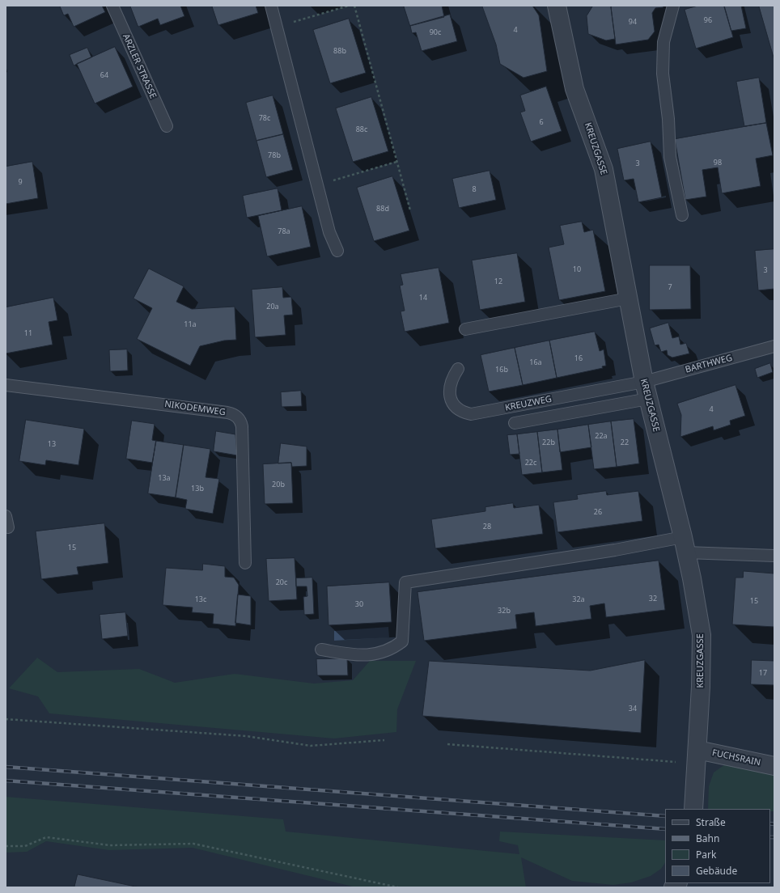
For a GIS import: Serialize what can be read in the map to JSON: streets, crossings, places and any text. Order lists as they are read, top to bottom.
{
  "streets": {
    "street": ["KREUZGASSE", "FUCHSRAIN"],
    "lane": [
      "ARZLER STRASSE",
      "BARTHWEG",
      "KREUZWEG",
      "NIKODEMWEG"
    ]
  },
  "crossings": [
    ["KREUZGASSE", "BARTHWEG"],
    ["KREUZGASSE", "KREUZWEG"],
    ["KREUZGASSE", "FUCHSRAIN"],
    ["BARTHWEG", "KREUZWEG"]
  ],
  "house_numbers": [
    "96",
    "94",
    "4",
    "90c",
    "88b",
    "64",
    "78c",
    "6",
    "88c",
    "78b",
    "98",
    "3",
    "9",
    "8",
    "88d",
    "78a",
    "10",
    "3",
    "12",
    "7",
    "14",
    "20a",
    "11a",
    "11",
    "16",
    "16a",
    "16b",
    "4",
    "22a",
    "22b",
    "22",
    "13",
    "22c",
    "13a",
    "20b",
    "13b",
    "26",
    "28",
    "15",
    "20c",
    "32",
    "13c",
    "32a",
    "15",
    "30",
    "32b",
    "17",
    "34"
  ],
  "legend": [
    "Straße",
    "Bahn",
    "Park",
    "Gebäude"
  ]
}
